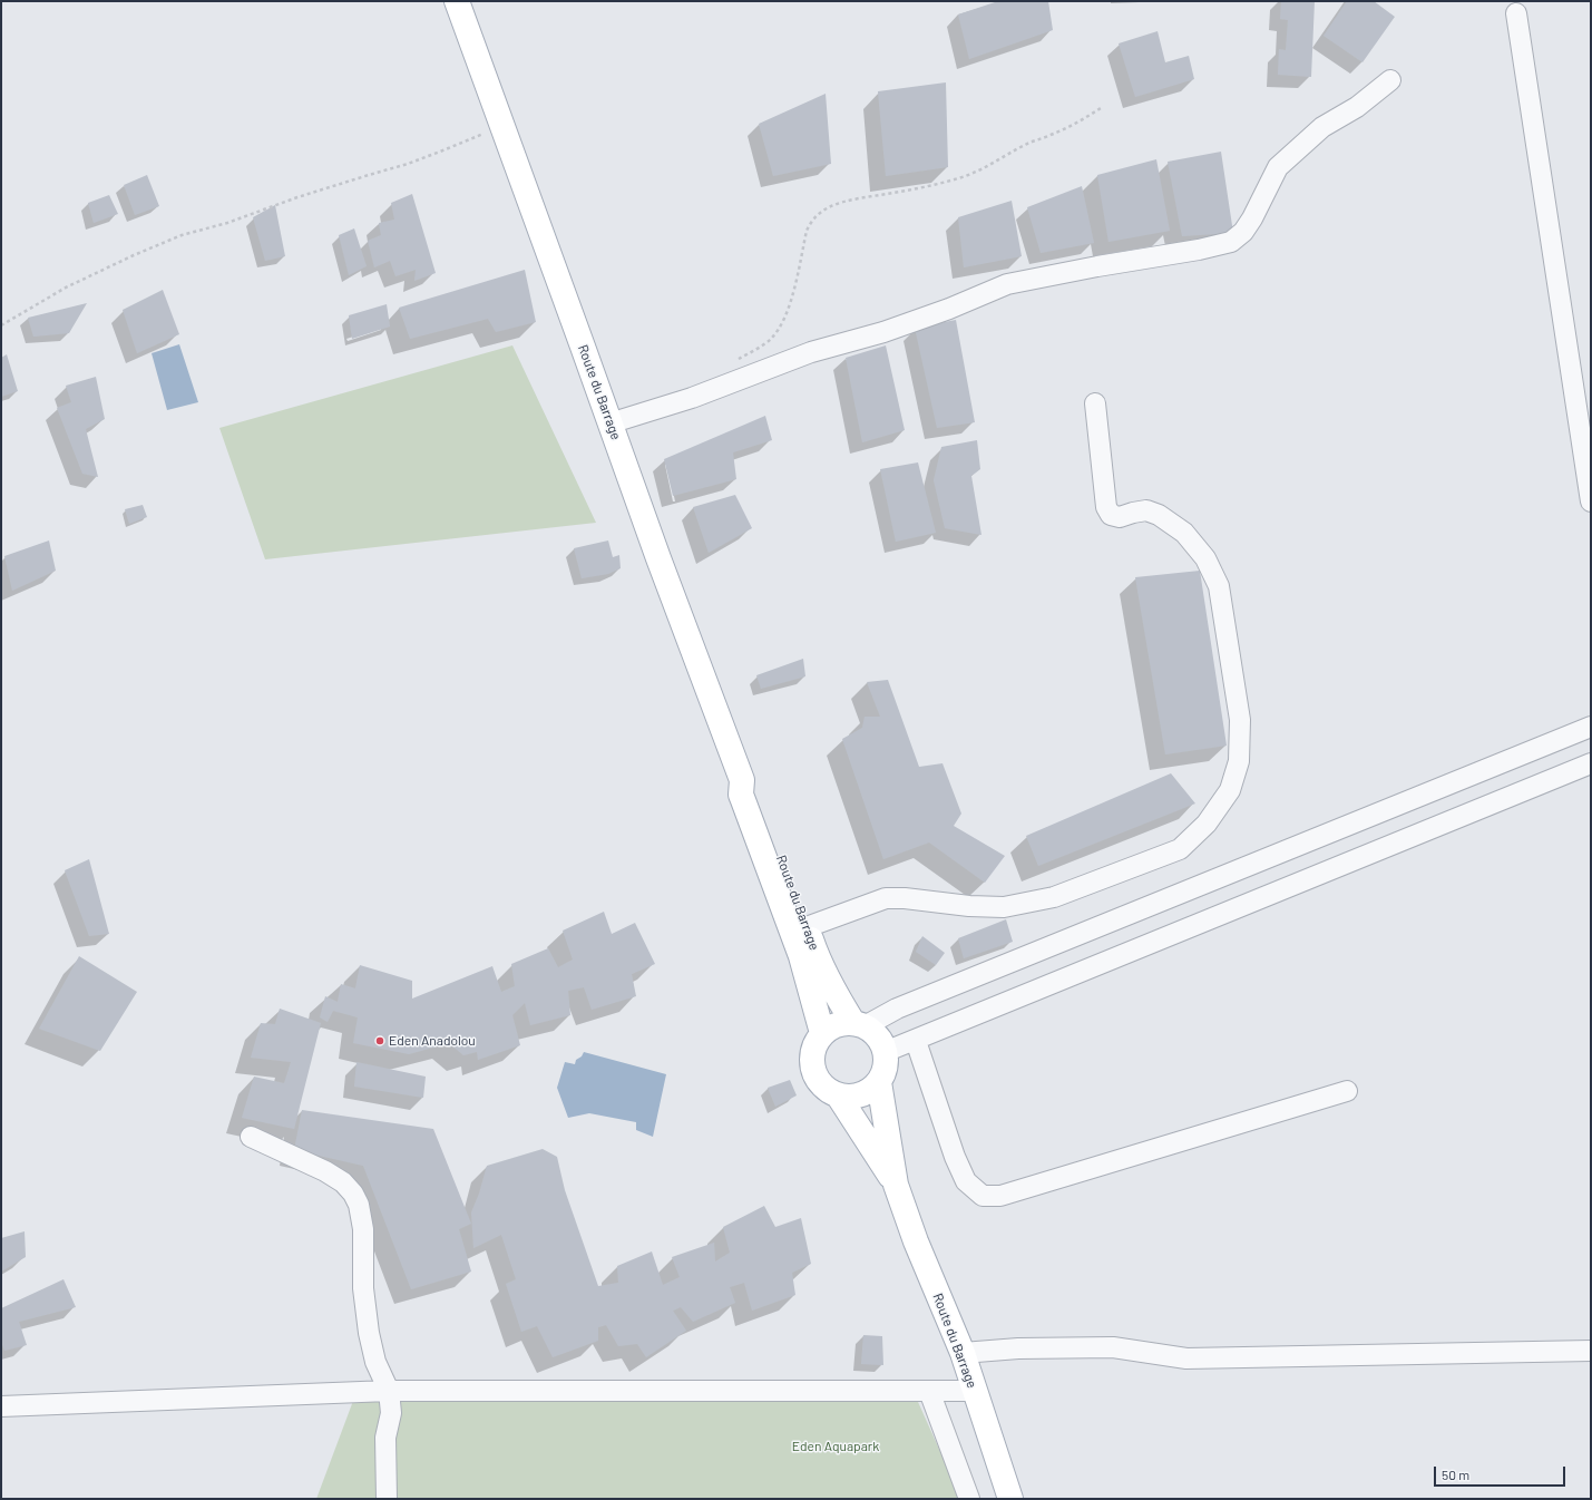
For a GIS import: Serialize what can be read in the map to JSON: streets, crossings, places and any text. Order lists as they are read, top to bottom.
{
  "streets": {
    "main road": ["Route du Barrage"]
  },
  "parks": ["Eden Aquapark"],
  "places": ["Eden Anadolou"],
  "scale_bar": "50 m"
}
